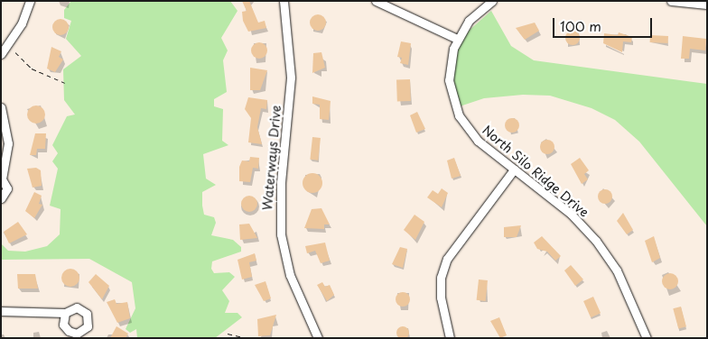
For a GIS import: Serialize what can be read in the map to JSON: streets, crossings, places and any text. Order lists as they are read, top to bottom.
{
  "streets": {
    "street": ["Waterways Drive", "North Silo Ridge Drive"]
  },
  "scale_bar": "100 m"
}
